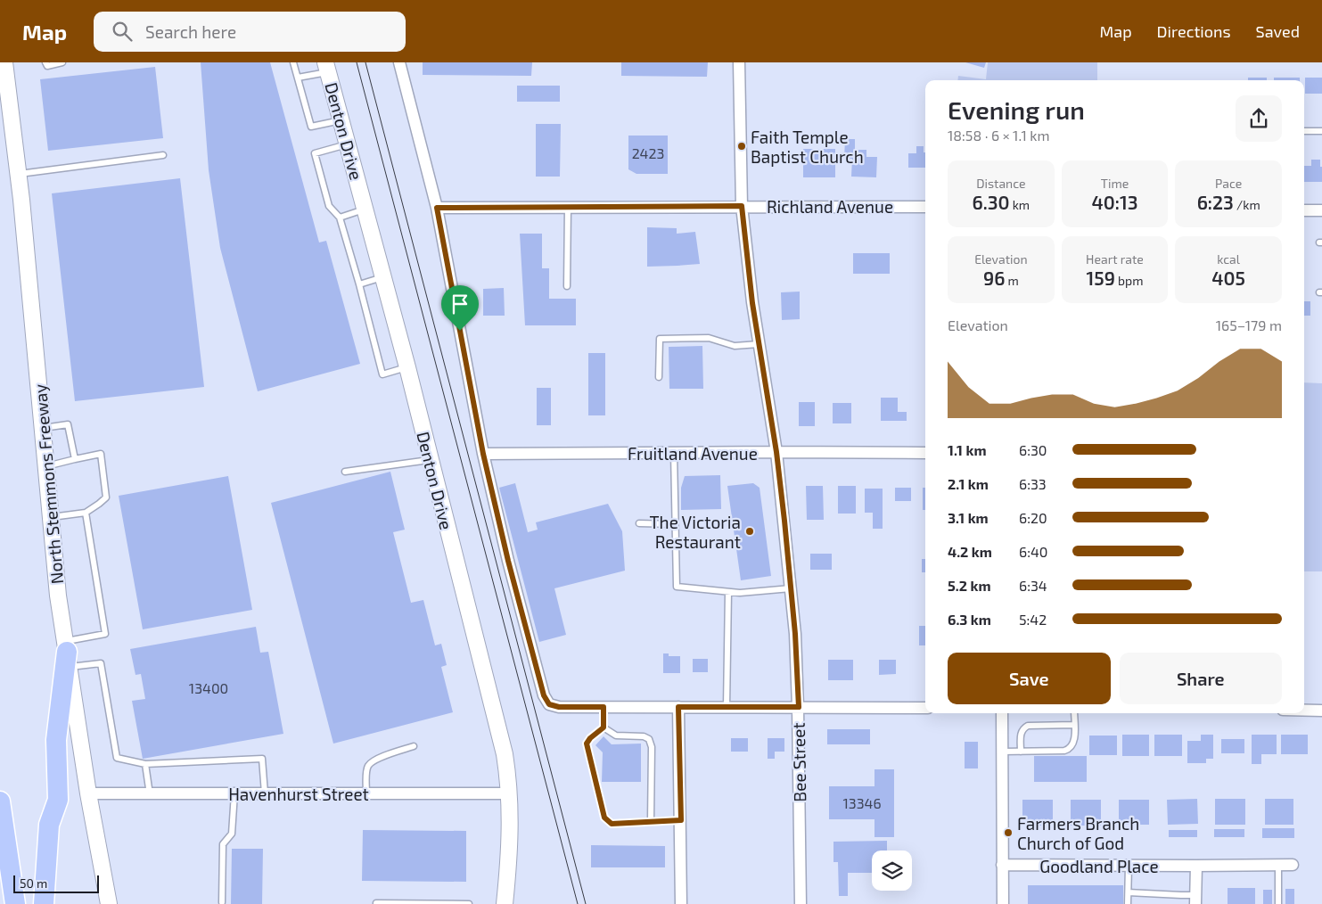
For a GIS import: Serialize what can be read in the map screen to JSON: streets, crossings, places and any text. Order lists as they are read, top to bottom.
{
  "streets": {
    "street": [
      "Denton Drive",
      "Richland Avenue",
      "Fruitland Avenue",
      "North Stemmons Freeway",
      "Bee Street",
      "Havenhurst Street",
      "Goodland Place"
    ]
  },
  "crossings": [
    ["Denton Drive", "Havenhurst Street"],
    ["Richland Avenue", "Bee Street"],
    ["Fruitland Avenue", "Bee Street"],
    ["North Stemmons Freeway", "Havenhurst Street"]
  ],
  "places": ["Faith Temple Baptist Church", "The Victoria Restaurant", "Farmers Branch Church of God"],
  "house_numbers": ["2423", "13400", "13346"],
  "scale_bar": "50 m",
  "page": {
    "header": "Map",
    "search": "Search here",
    "nav": ["Map", "Directions", "Saved"],
    "heading": ["Evening run", "18:58 · 6 × 1.1 km"],
    "stats": [
      ["Distance", "6.30 km"],
      ["Time", "40:13"],
      ["Pace", "6:23 /km"],
      ["Elevation", "96 m"],
      ["Heart rate", "159 bpm"],
      ["kcal", "405"]
    ],
    "chart": ["Elevation", "165–179 m"],
    "list": [
      {
        "name": "1.1 km",
        "note": "6:30"
      },
      {
        "name": "2.1 km",
        "note": "6:33"
      },
      {
        "name": "3.1 km",
        "note": "6:20"
      },
      {
        "name": "4.2 km",
        "note": "6:40"
      },
      {
        "name": "5.2 km",
        "note": "6:34"
      },
      {
        "name": "6.3 km",
        "note": "5:42"
      }
    ],
    "buttons": ["Save", "Share"],
    "scale": "50 m"
  }
}
